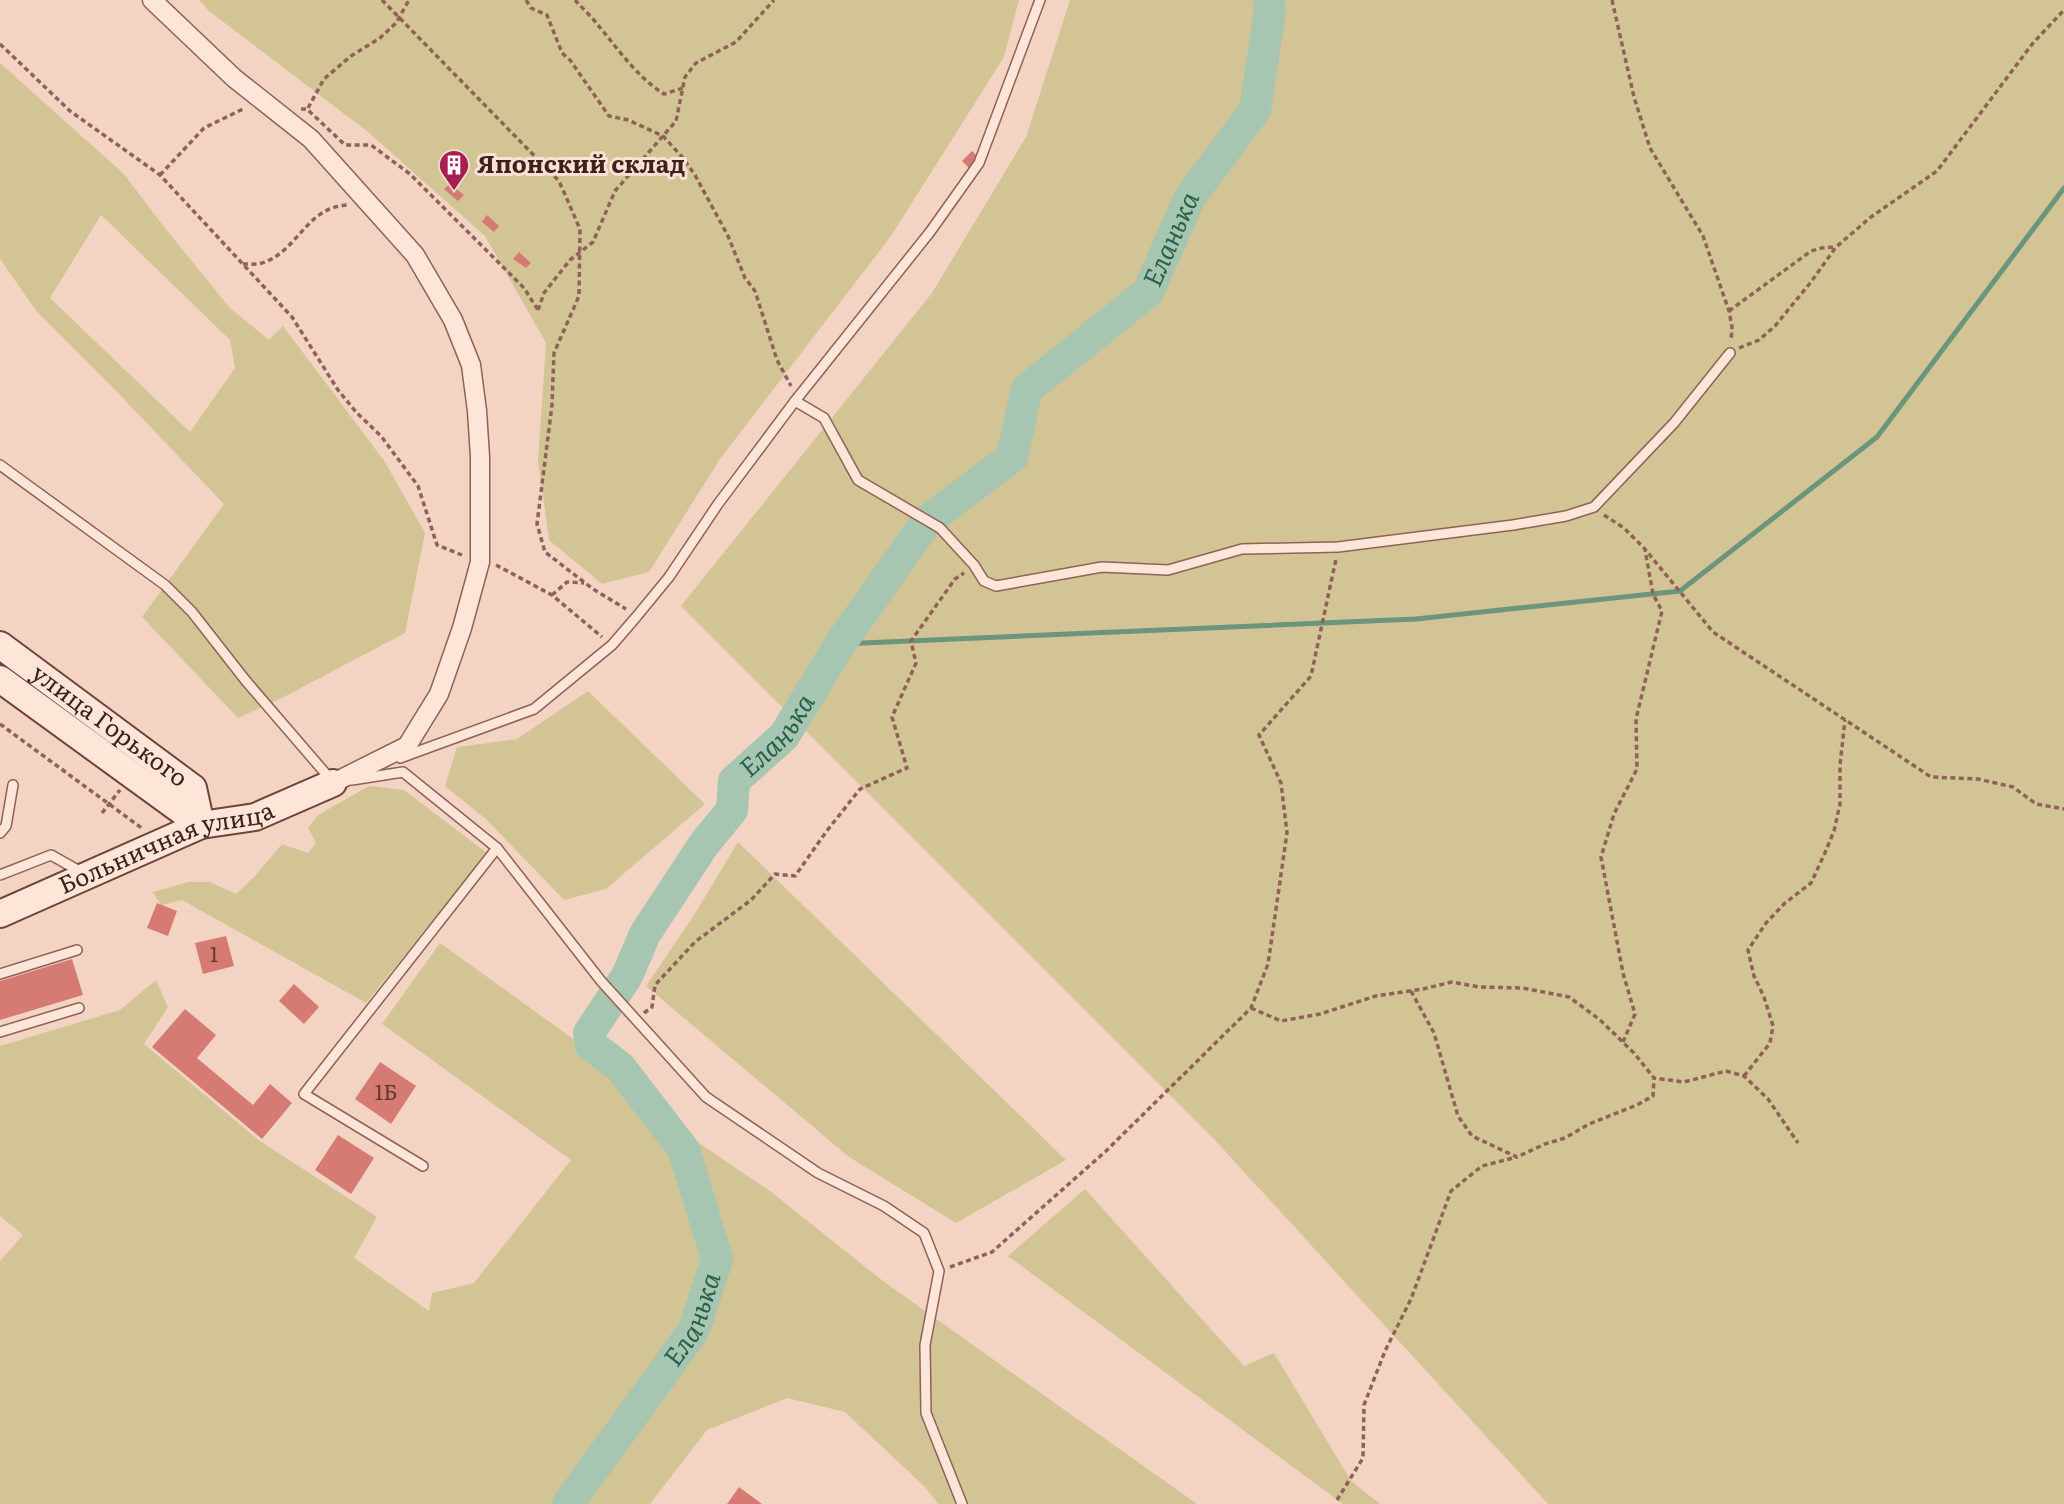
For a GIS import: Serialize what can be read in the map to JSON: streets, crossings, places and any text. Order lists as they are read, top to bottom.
{
  "streets": {
    "main road": ["улица Горького", "Больничная улица"]
  },
  "crossings": [
    ["улица Горького", "Больничная улица"]
  ],
  "water": ["Еланька"],
  "places": {
    "building": ["Японский склад"]
  },
  "house_numbers": ["1", "1Б"]
}
